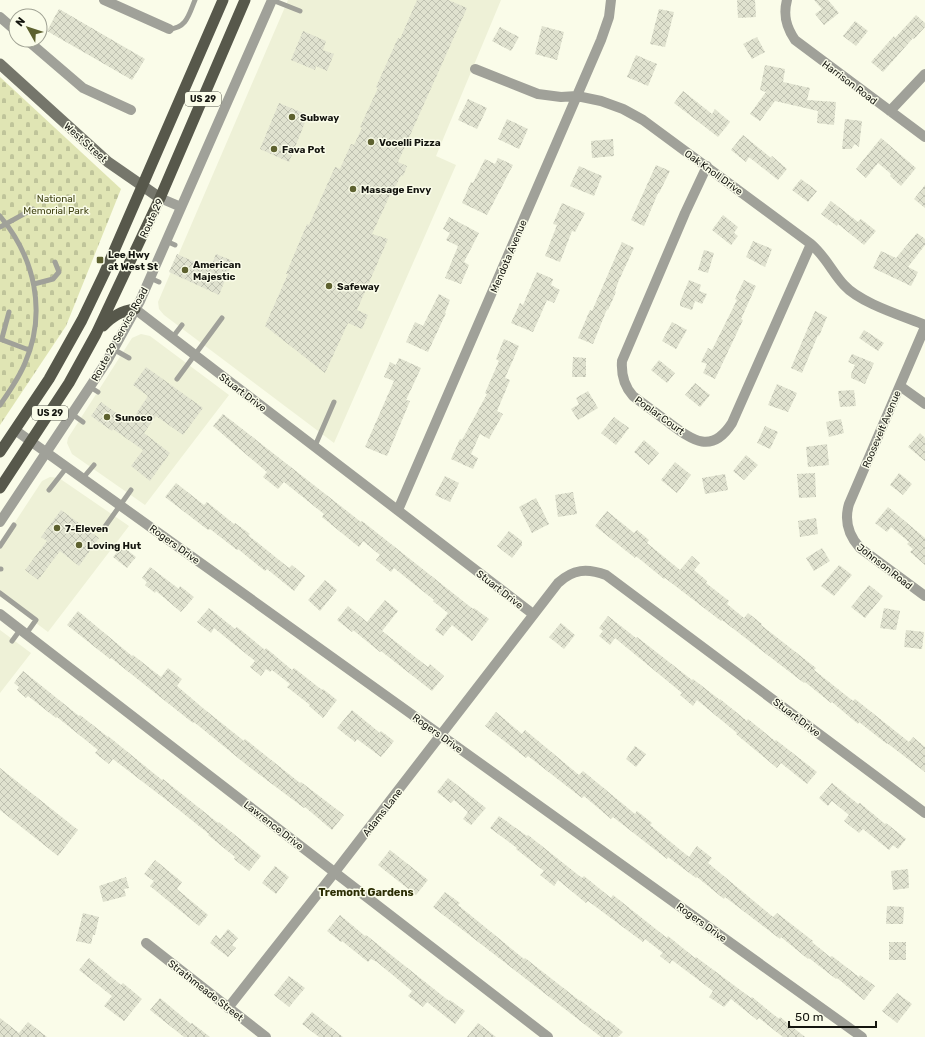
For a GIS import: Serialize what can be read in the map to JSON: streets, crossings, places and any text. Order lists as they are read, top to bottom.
{
  "streets": {
    "main road": ["US 29", "West Street", "Route 29"],
    "street": [
      "Harrison Road",
      "Oak Knoll Drive",
      "Mendota Avenue",
      "Route 29 Service Road",
      "Stuart Drive",
      "Poplar Court",
      "Roosevelt Avenue",
      "Rogers Drive",
      "Johnson Road",
      "Adams Lane",
      "Lawrence Drive",
      "Strathmeade Street"
    ]
  },
  "crossings": [
    ["West Street", "Route 29"],
    ["West Street", "Route 29 Service Road"],
    ["Oak Knoll Drive", "Mendota Avenue"],
    ["Oak Knoll Drive", "Poplar Court"],
    ["Oak Knoll Drive", "Roosevelt Avenue"],
    ["Route 29", "Rogers Drive"],
    ["Mendota Avenue", "Stuart Drive"],
    ["Route 29 Service Road", "Stuart Drive"],
    ["Route 29 Service Road", "Rogers Drive"],
    ["Stuart Drive", "Adams Lane"],
    ["Roosevelt Avenue", "Johnson Road"],
    ["Rogers Drive", "Adams Lane"],
    ["Adams Lane", "Lawrence Drive"],
    ["Adams Lane", "Strathmeade Street"]
  ],
  "districts": ["Tremont Gardens"],
  "parks": ["National Memorial Park"],
  "places": {
    "other": [
      "Subway",
      "Vocelli Pizza",
      "Fava Pot",
      "Massage Envy",
      "American Majestic",
      "Safeway",
      "Sunoco",
      "7-Eleven",
      "Loving Hut"
    ],
    "transit": ["Lee Hwy at West St"]
  },
  "scale_bar": "50 m",
  "north": "top left"
}
